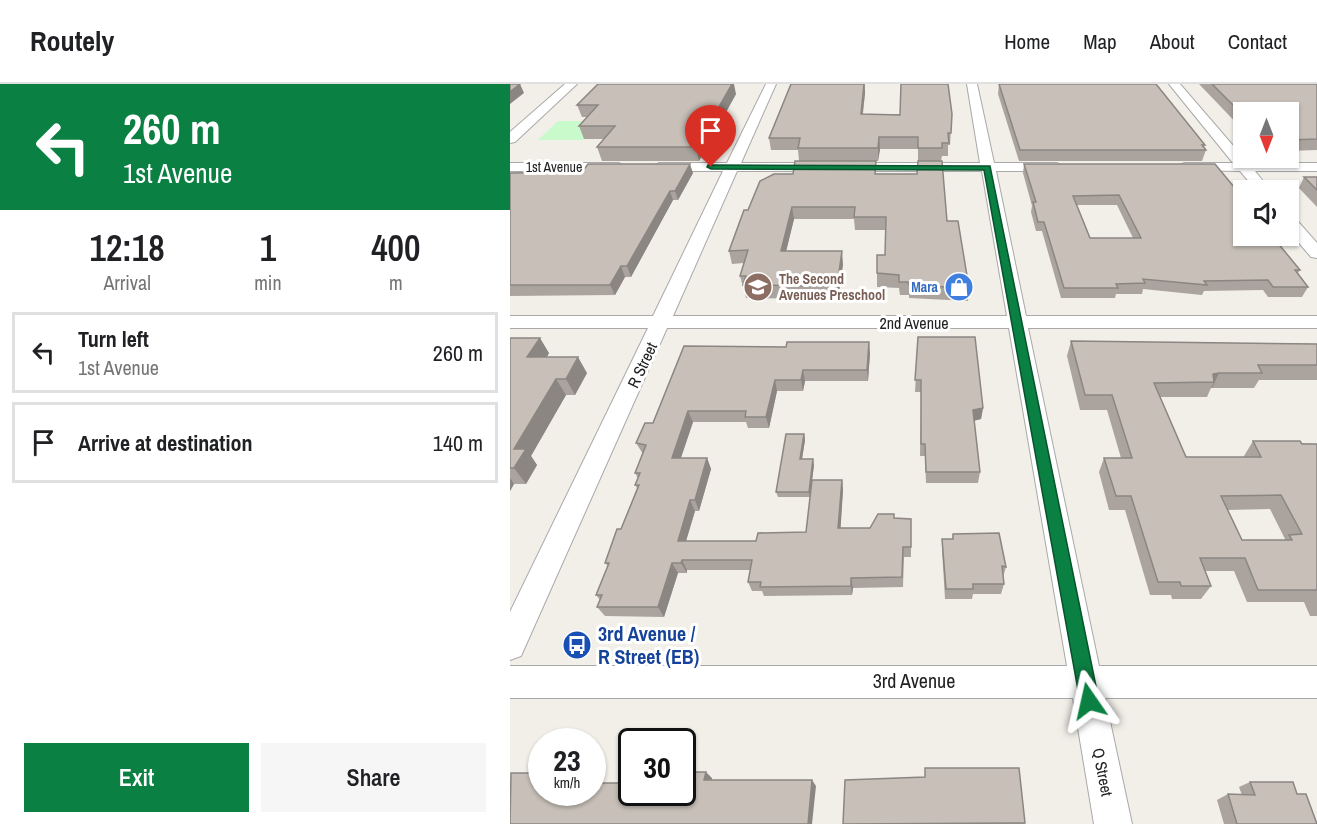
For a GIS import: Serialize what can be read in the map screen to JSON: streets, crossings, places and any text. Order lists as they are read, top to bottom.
{
  "streets": {
    "street": [
      "1st Avenue",
      "2nd Avenue",
      "R Street",
      "3rd Avenue",
      "Q Street"
    ]
  },
  "crossings": [
    ["1st Avenue", "R Street"],
    ["1st Avenue", "Q Street"],
    ["2nd Avenue", "R Street"],
    ["2nd Avenue", "Q Street"],
    ["3rd Avenue", "Q Street"]
  ],
  "places": {
    "school or university": ["The Second Avenues Preschool"],
    "shop": ["Mara"],
    "bus stop": ["3rd Avenue / R Street (EB)"]
  },
  "north": "bottom",
  "page": {
    "header": "Routely",
    "nav": [
      "Home",
      "Map",
      "About",
      "Contact"
    ],
    "turn": ["260 m", "1st Avenue"],
    "eta": [
      "12:18",
      "Arrival",
      "1",
      "min",
      "400",
      "m"
    ],
    "list": [
      {
        "name": "Turn left",
        "note": "1st Avenue",
        "value": "260 m"
      },
      {
        "name": "Arrive at destination",
        "value": "140 m"
      }
    ],
    "speed": "23 km/h",
    "limit": "30",
    "buttons": ["Exit", "Share"]
  }
}
